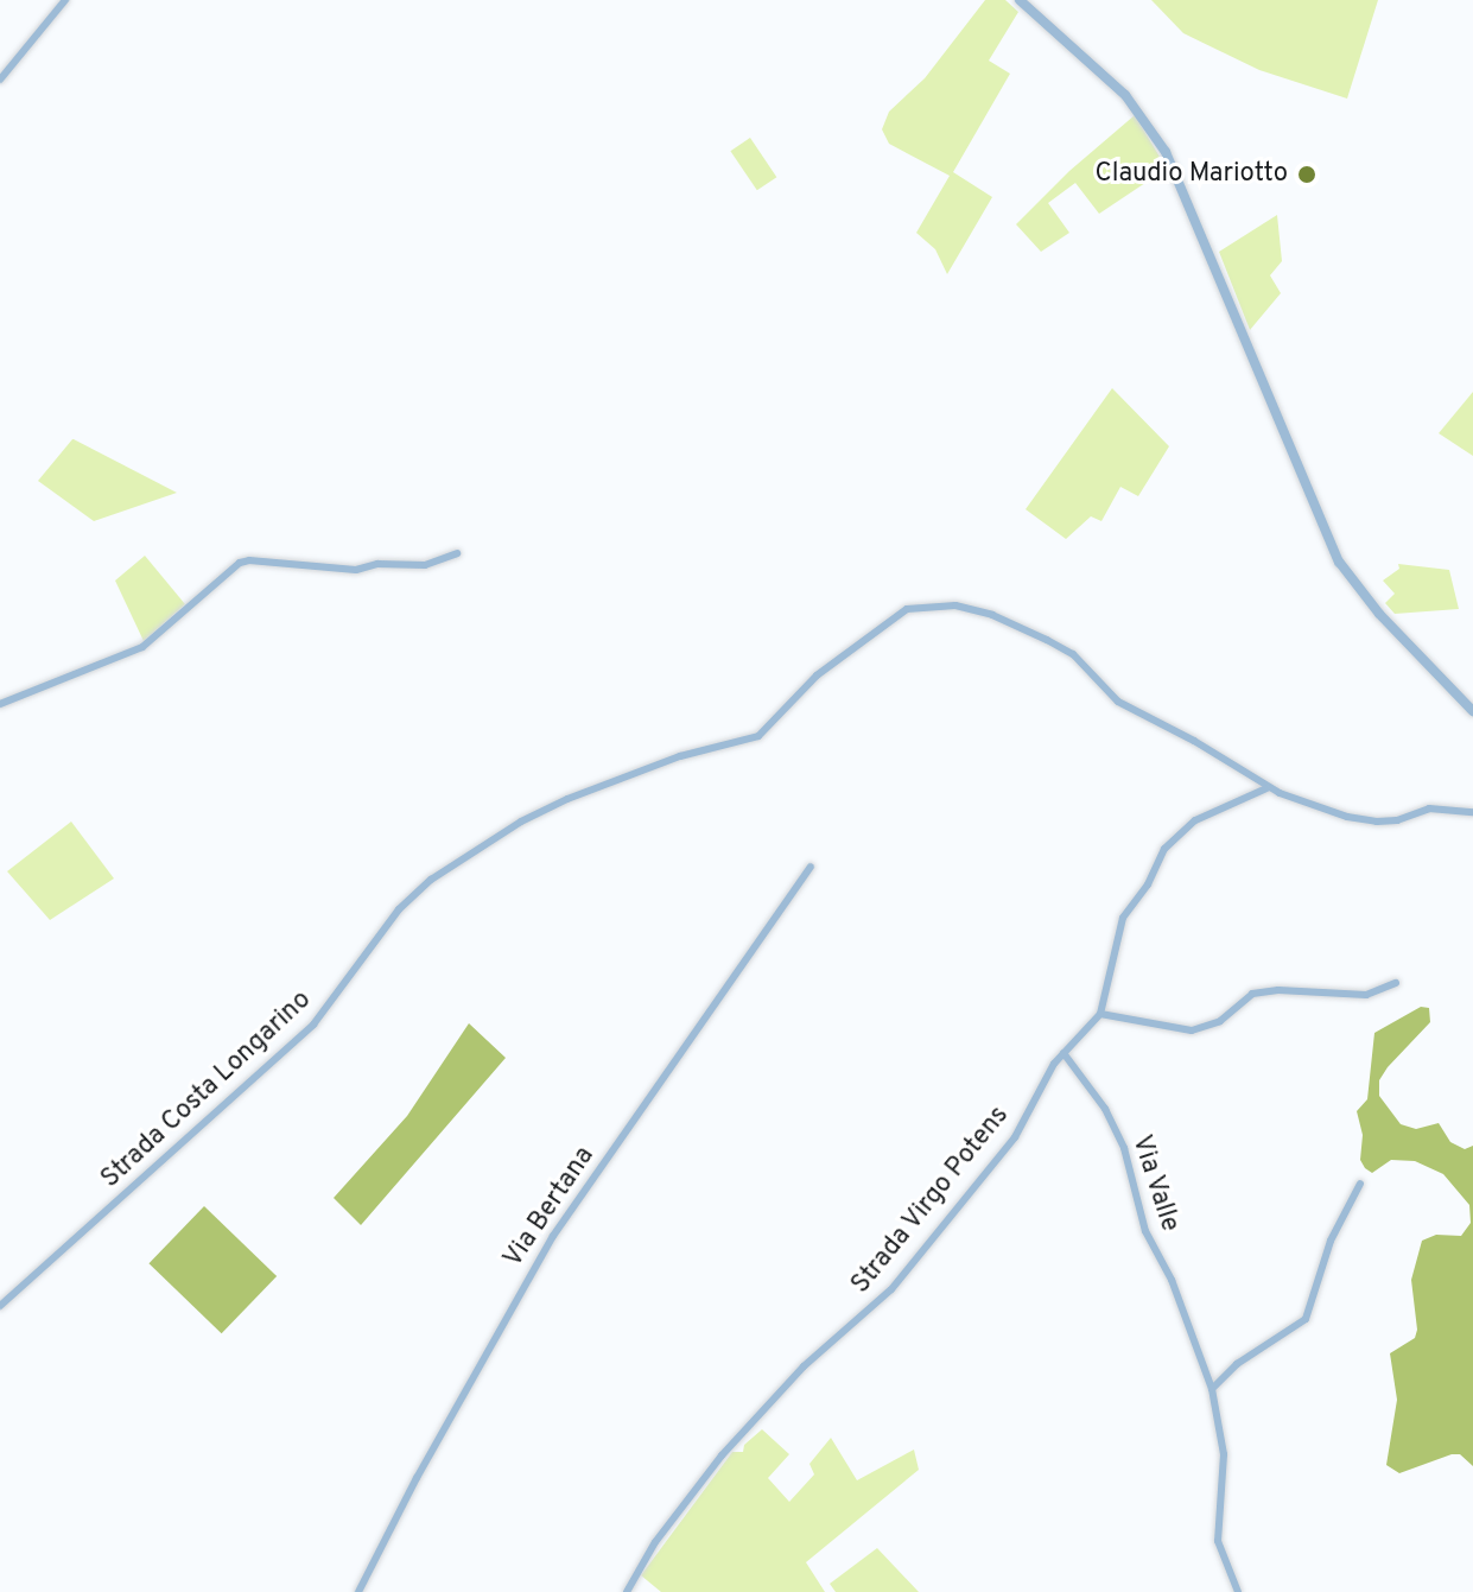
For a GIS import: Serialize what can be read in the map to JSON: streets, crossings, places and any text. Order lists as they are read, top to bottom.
{
  "streets": {
    "street": [
      "Strada Costa Longarino",
      "Via Valle",
      "Strada Virgo Potens",
      "Via Bertana"
    ]
  },
  "crossings": [
    ["Via Valle", "Strada Virgo Potens"]
  ],
  "places": ["Claudio Mariotto"]
}
